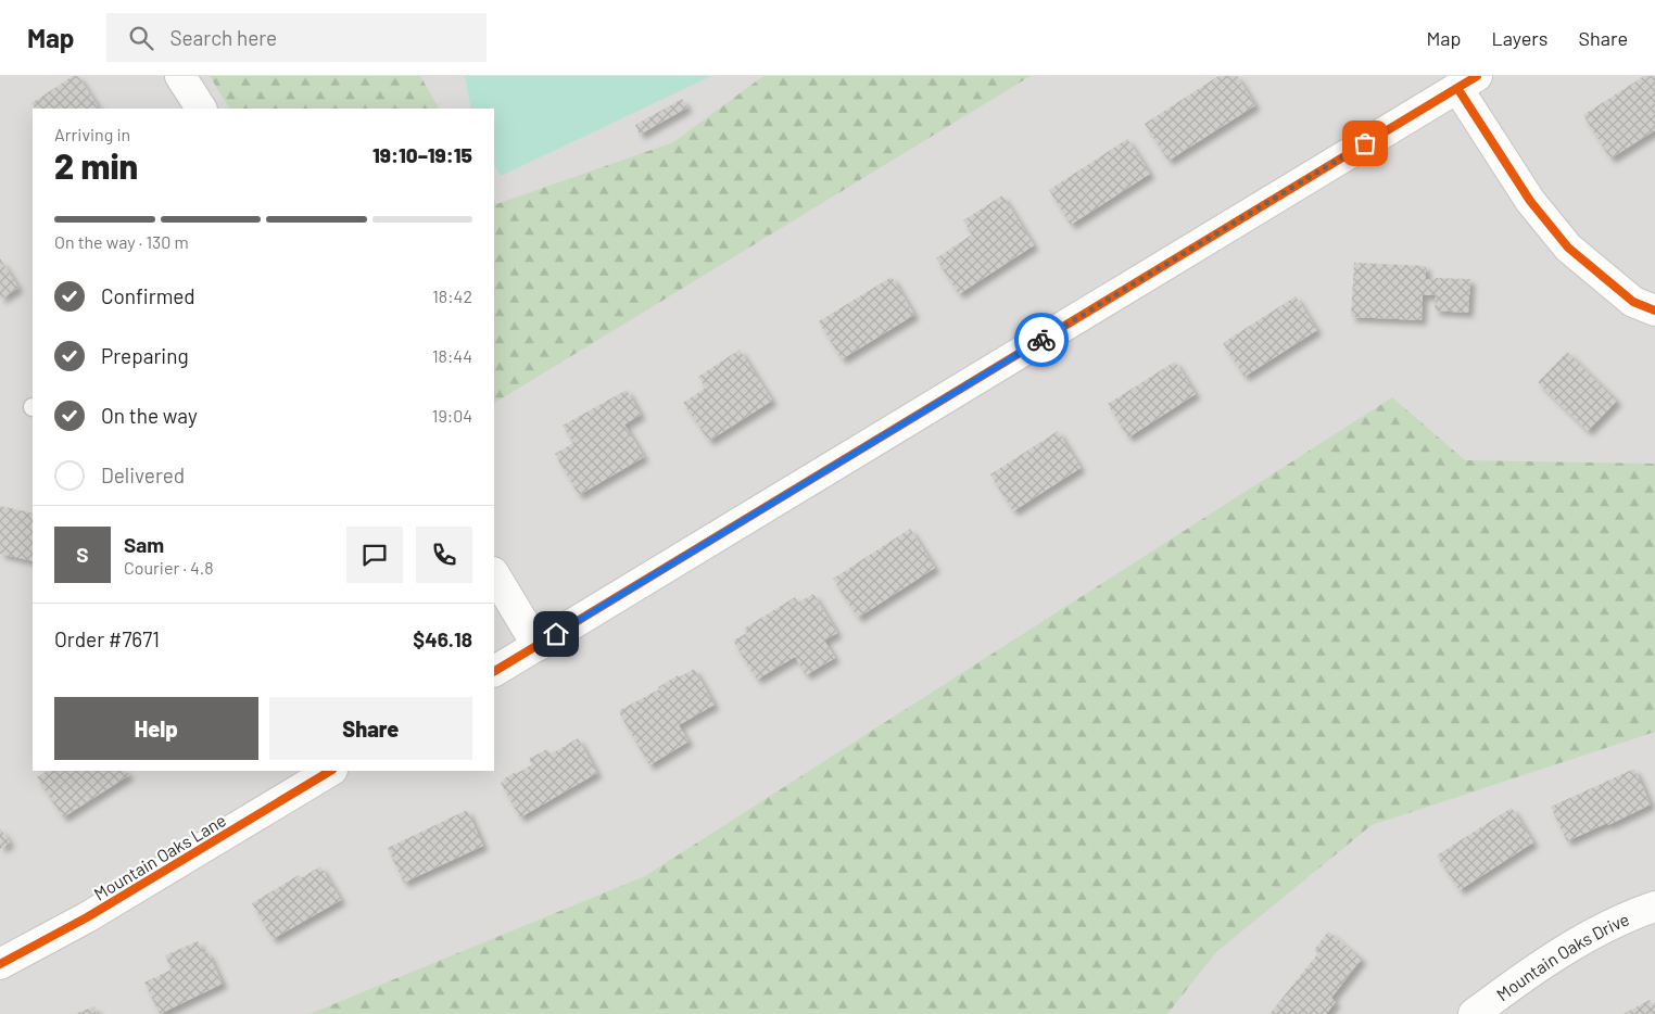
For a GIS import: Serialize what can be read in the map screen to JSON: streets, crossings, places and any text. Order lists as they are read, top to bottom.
{
  "streets": {
    "street": ["Mountain Oaks Lane", "Mountain Oaks Drive"]
  },
  "page": {
    "header": "Map",
    "search": "Search here",
    "nav": ["Map", "Layers", "Share"],
    "heading": ["2 min", "Arriving in", "19:10–19:15"],
    "panel": [
      "Sam",
      "Courier · 4.8",
      "Order #7671",
      "$46.18"
    ],
    "bar": "On the way · 130 m",
    "list": [
      ["Confirmed", "18:42"],
      ["Preparing", "18:44"],
      ["On the way", "19:04"],
      "Delivered"
    ],
    "round": "S",
    "buttons": ["Help", "Share"]
  }
}
